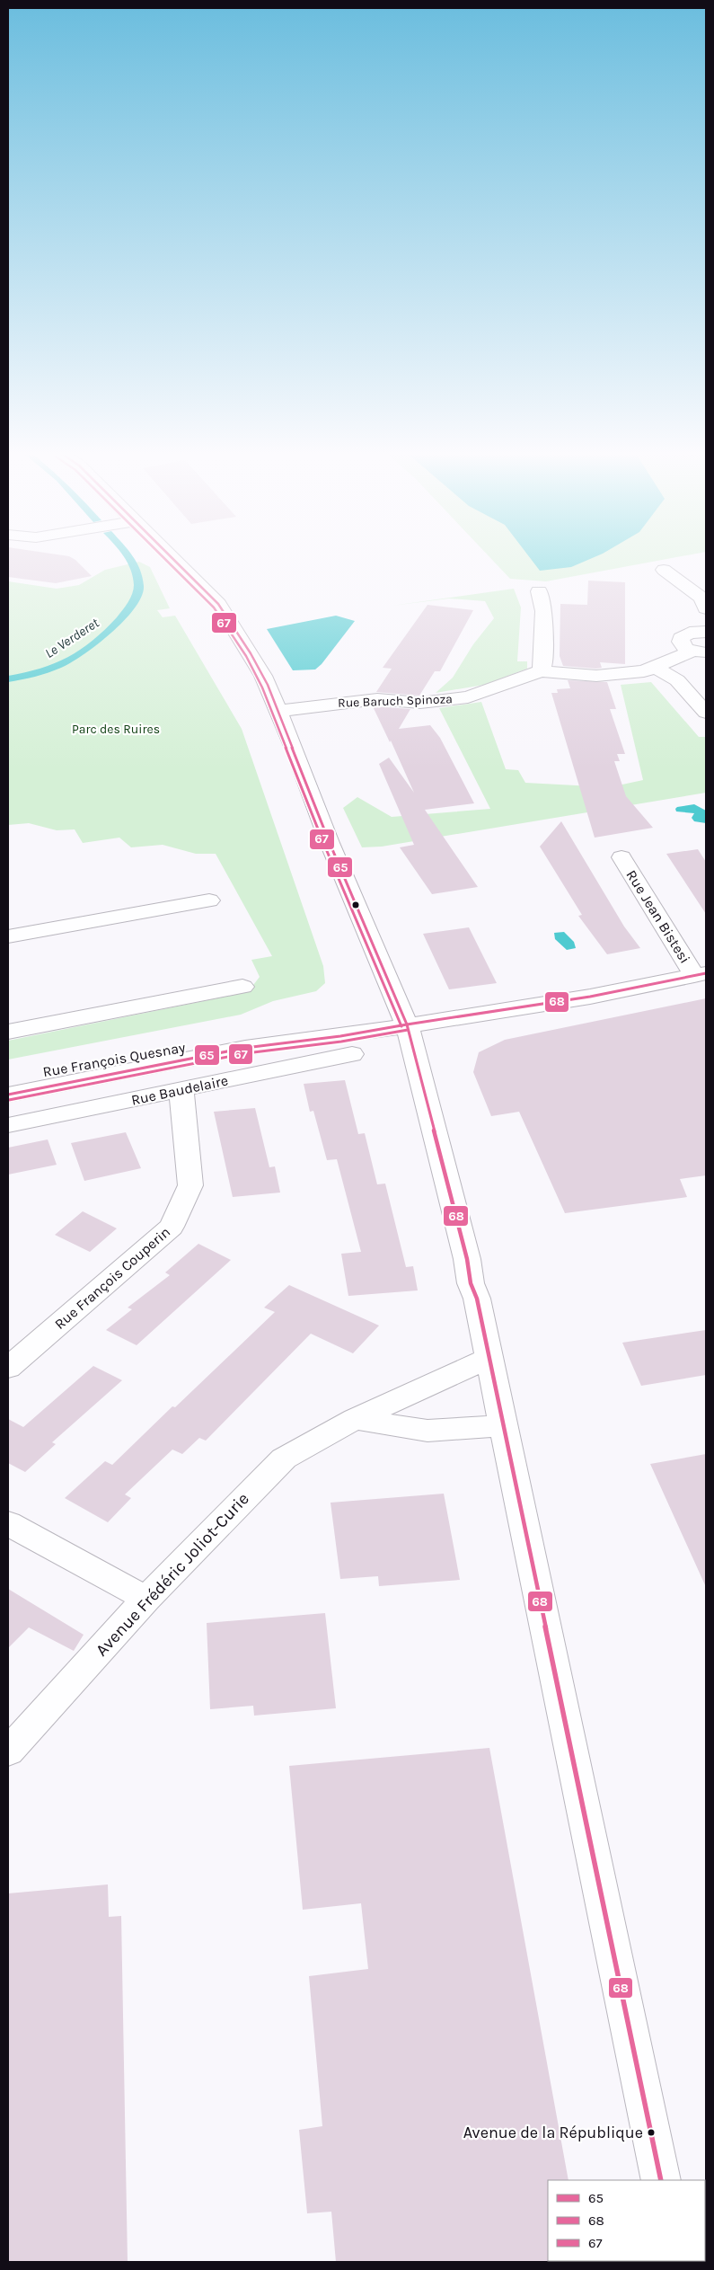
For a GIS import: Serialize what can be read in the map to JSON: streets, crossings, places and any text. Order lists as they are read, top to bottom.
{
  "streets": {
    "street": [
      "Rue Baruch Spinoza",
      "Rue Jean Bistesi",
      "Rue François Quesnay",
      "Rue Baudelaire",
      "Rue François Couperin",
      "Avenue Frédéric Joliot-Curie"
    ]
  },
  "crossings": [
    ["Rue Baudelaire", "Rue François Couperin"]
  ],
  "water": ["Le Verderet"],
  "parks": ["Parc des Ruires"],
  "places": ["Avenue de la République"],
  "lines": ["transit line 65", "transit line 67", "transit line 68"],
  "legend": ["65", "68", "67"]
}
